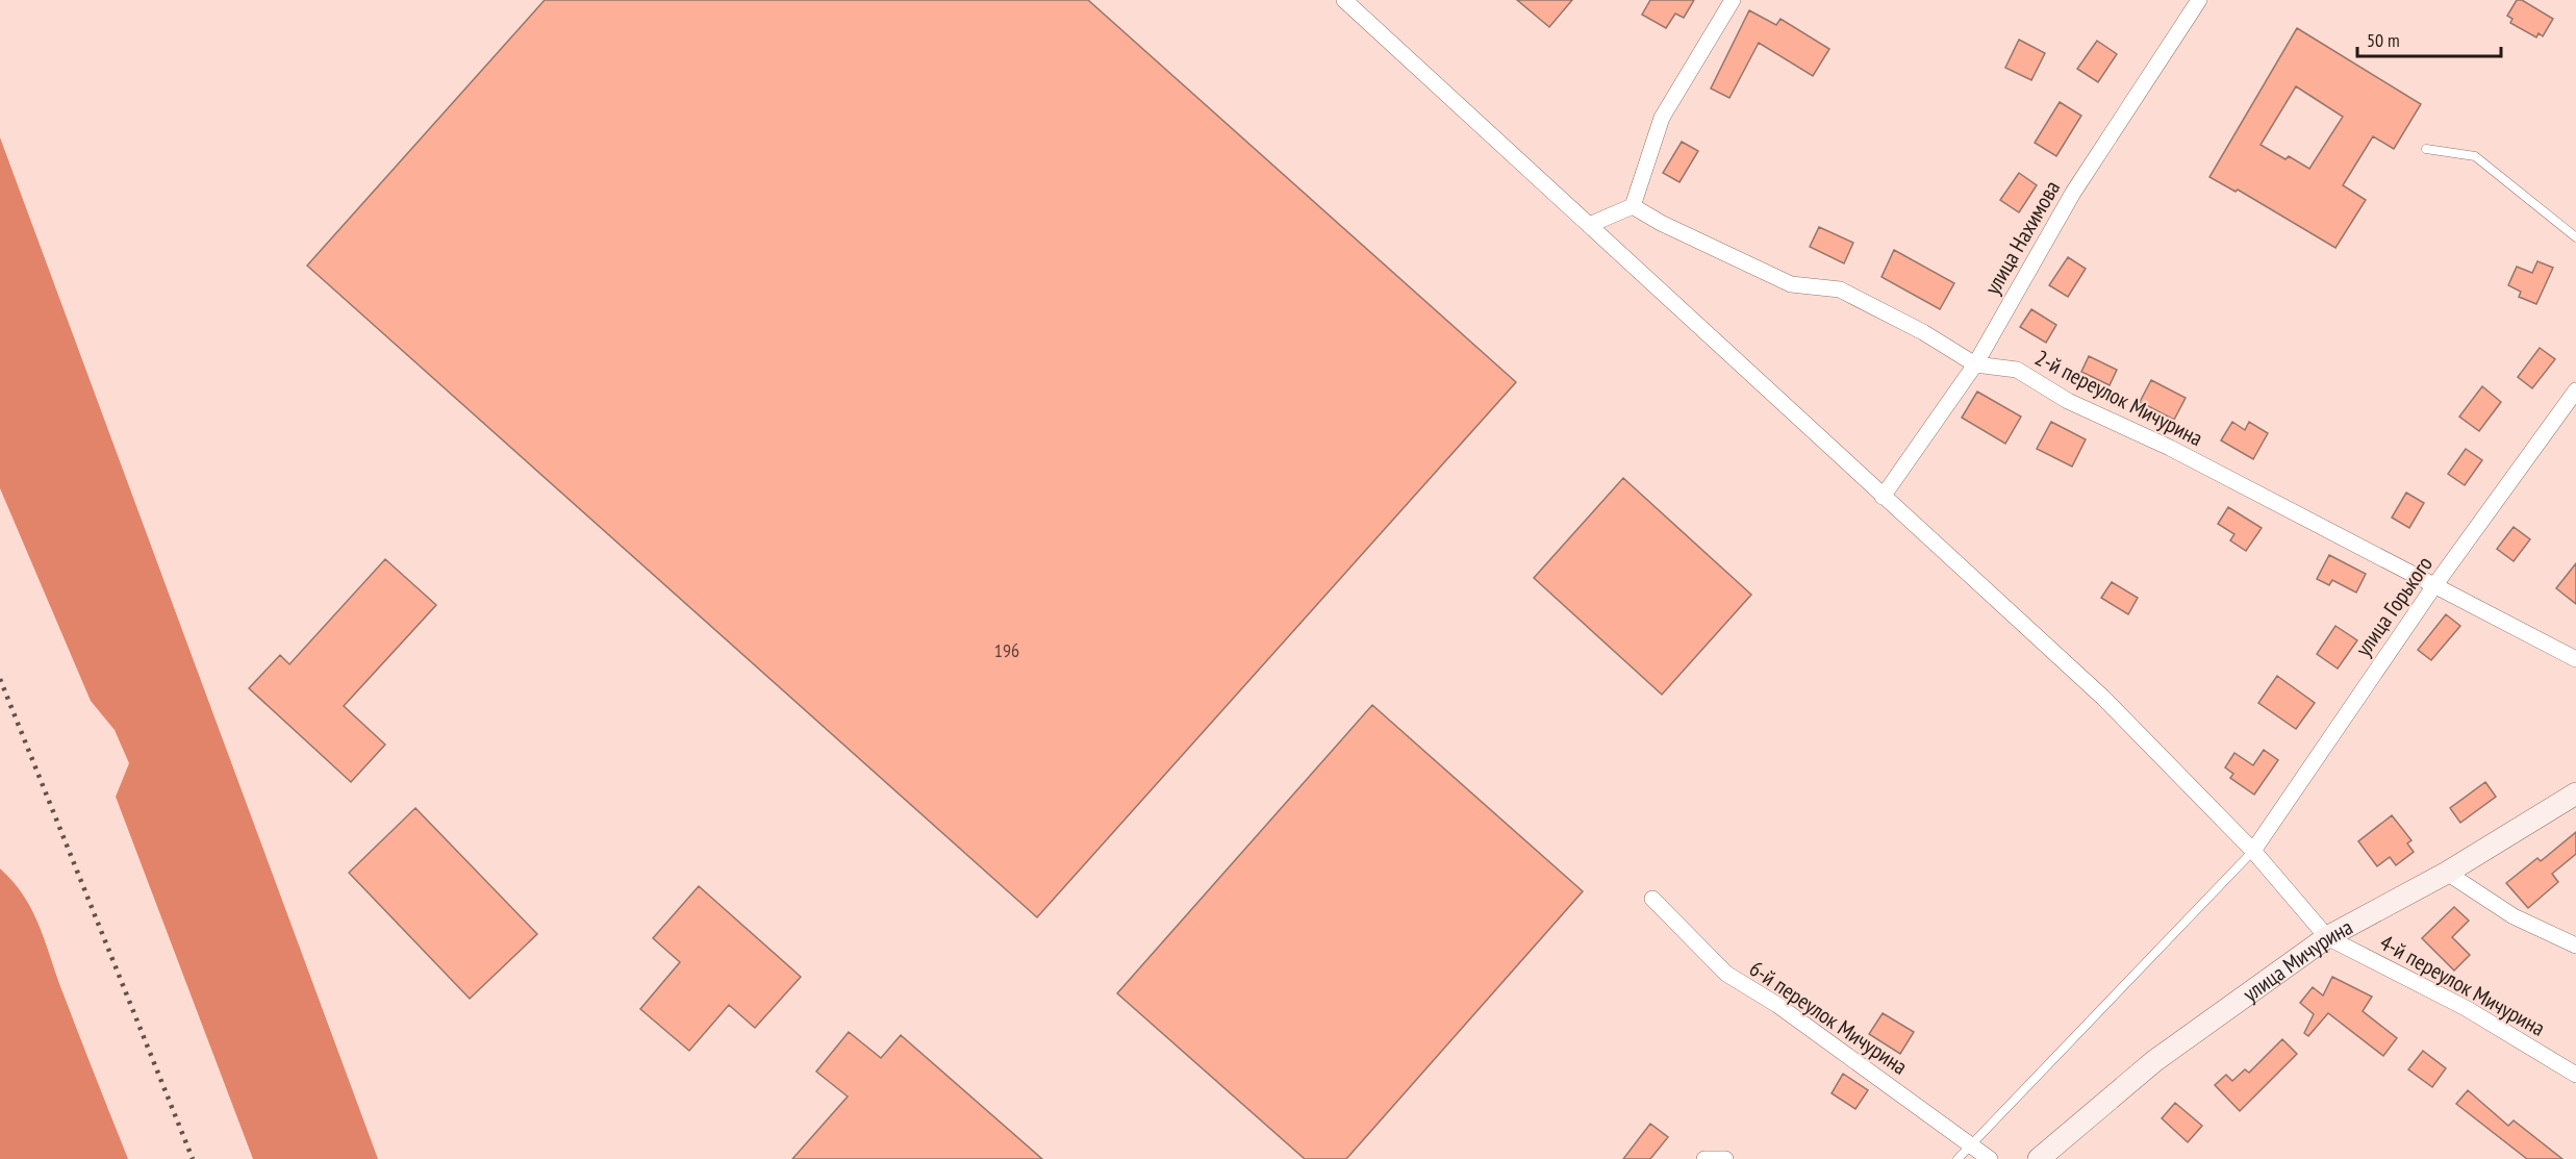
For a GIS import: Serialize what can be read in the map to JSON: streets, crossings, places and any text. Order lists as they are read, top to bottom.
{
  "streets": {
    "main road": ["улица Мичурина"],
    "street": [
      "улица Нахимова",
      "2-й переулок Мичурина",
      "улица Горького",
      "4-й переулок Мичурина",
      "6-й переулок Мичурина"
    ]
  },
  "crossings": [
    ["улица Нахимова", "2-й переулок Мичурина"],
    ["2-й переулок Мичурина", "улица Горького"],
    ["улица Мичурина", "4-й переулок Мичурина"]
  ],
  "house_numbers": ["196"],
  "scale_bar": "50 m"
}
